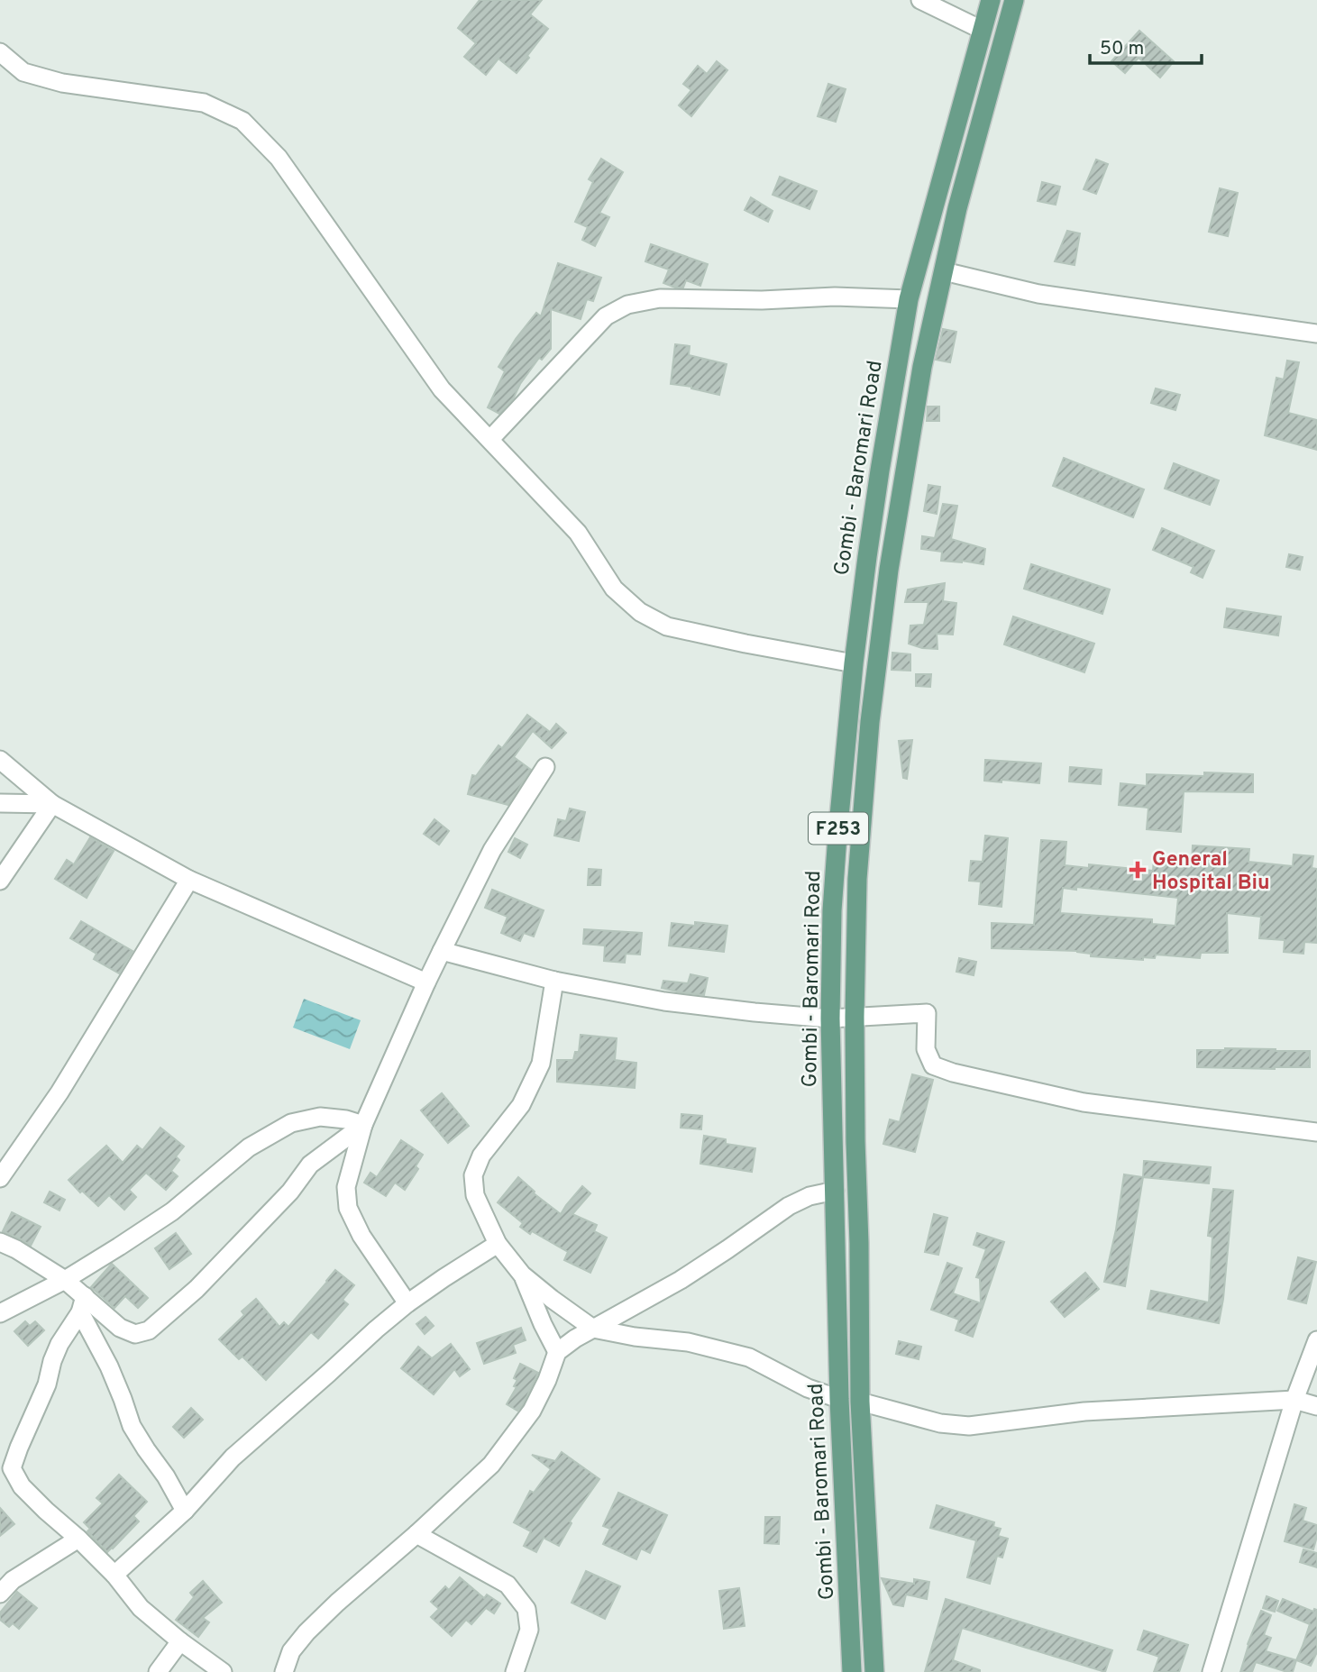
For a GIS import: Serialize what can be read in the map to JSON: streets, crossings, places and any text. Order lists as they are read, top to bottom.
{
  "streets": {
    "main road": ["Gombi - Baromari Road", "F253"]
  },
  "places": {
    "health": ["General Hospital Biu"]
  },
  "scale_bar": "50 m"
}
